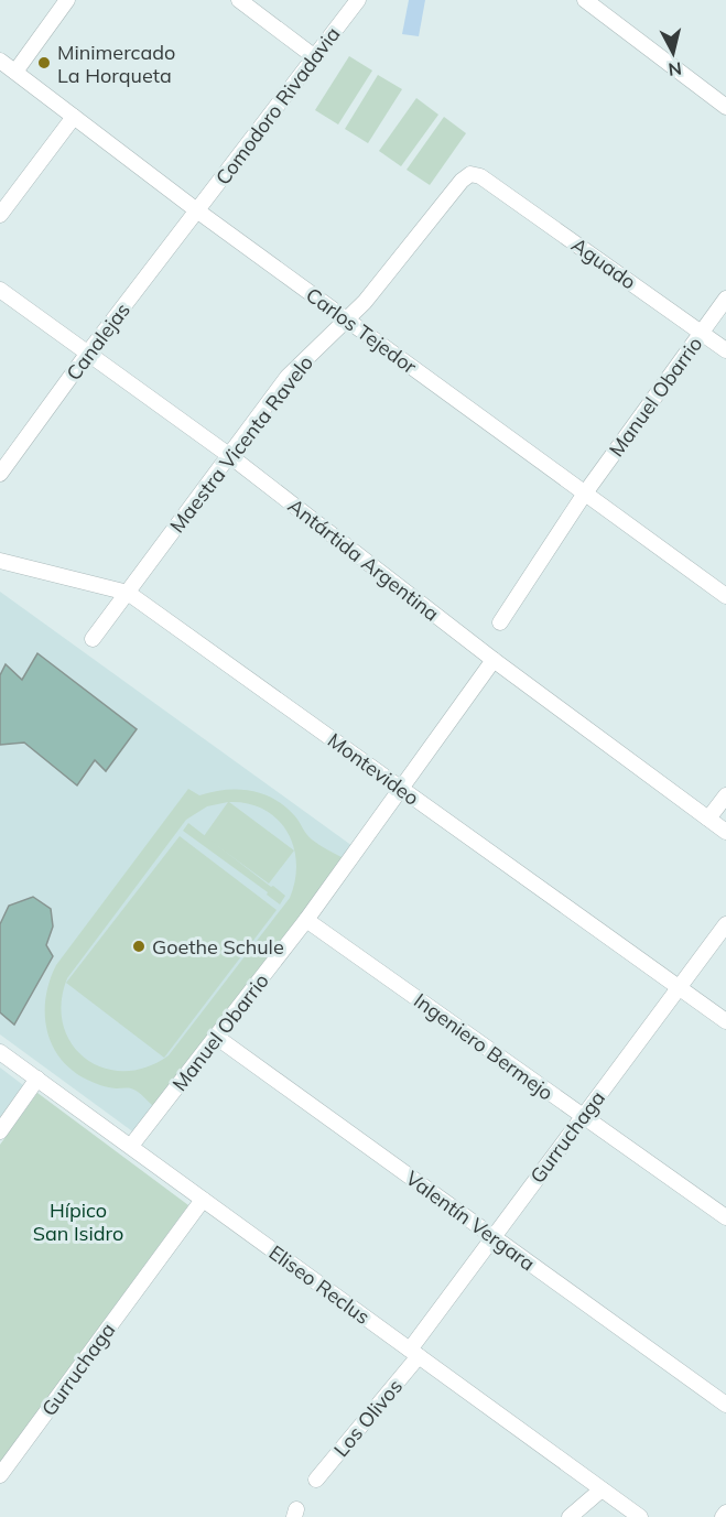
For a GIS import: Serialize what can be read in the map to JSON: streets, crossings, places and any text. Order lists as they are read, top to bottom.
{
  "streets": {
    "street": [
      "Comodoro Rivadavia",
      "Aguado",
      "Carlos Tejedor",
      "Canalejas",
      "Manuel Obarrio",
      "Maestra Vicenta Ravelo",
      "Antártida Argentina",
      "Montevideo",
      "Ingeniero Bermejo",
      "Gurruchaga",
      "Valentín Vergara",
      "Eliseo Reclus",
      "Los Olivos"
    ]
  },
  "crossings": [
    ["Comodoro Rivadavia", "Carlos Tejedor"],
    ["Comodoro Rivadavia", "Canalejas"],
    ["Aguado", "Manuel Obarrio"],
    ["Aguado", "Maestra Vicenta Ravelo"],
    ["Carlos Tejedor", "Canalejas"],
    ["Carlos Tejedor", "Manuel Obarrio"],
    ["Carlos Tejedor", "Maestra Vicenta Ravelo"],
    ["Canalejas", "Antártida Argentina"],
    ["Manuel Obarrio", "Antártida Argentina"],
    ["Manuel Obarrio", "Montevideo"],
    ["Manuel Obarrio", "Ingeniero Bermejo"],
    ["Manuel Obarrio", "Valentín Vergara"],
    ["Manuel Obarrio", "Eliseo Reclus"],
    ["Maestra Vicenta Ravelo", "Antártida Argentina"],
    ["Maestra Vicenta Ravelo", "Montevideo"],
    ["Montevideo", "Gurruchaga"],
    ["Ingeniero Bermejo", "Gurruchaga"],
    ["Gurruchaga", "Valentín Vergara"],
    ["Gurruchaga", "Eliseo Reclus"],
    ["Gurruchaga", "Los Olivos"],
    ["Eliseo Reclus", "Los Olivos"]
  ],
  "parks": ["Hípico San Isidro"],
  "places": ["Minimercado La Horqueta", "Goethe Schule"],
  "north": "bottom"
}
